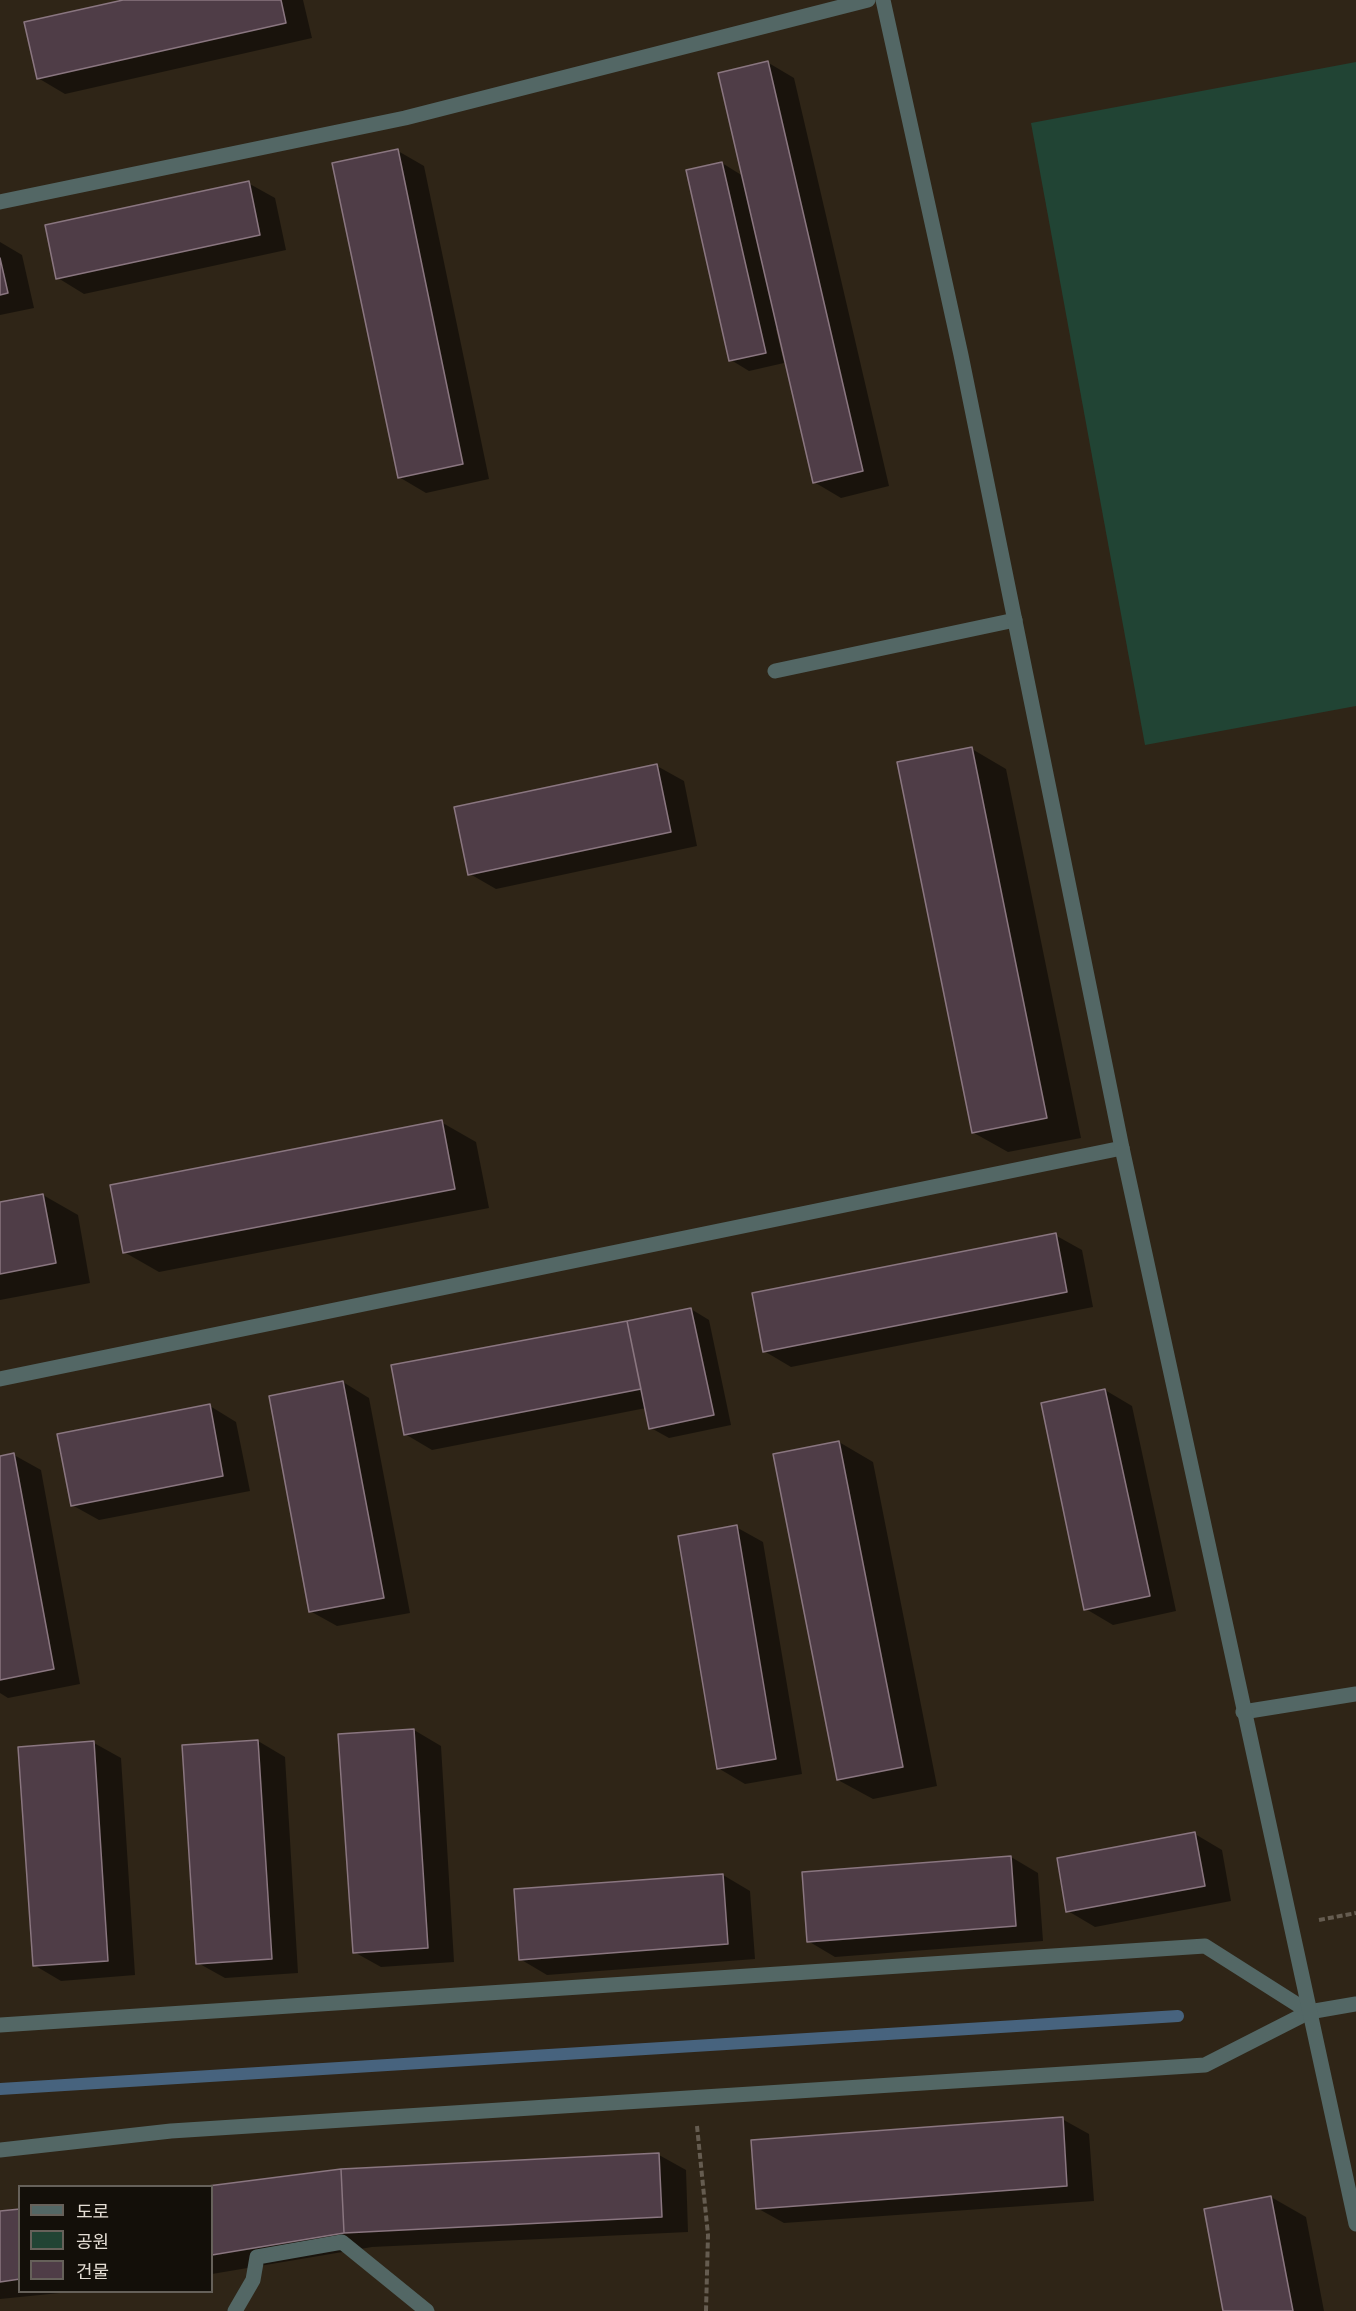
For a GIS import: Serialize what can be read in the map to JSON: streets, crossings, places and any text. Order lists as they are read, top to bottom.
{
  "legend": ["도로", "공원", "건물"]
}
